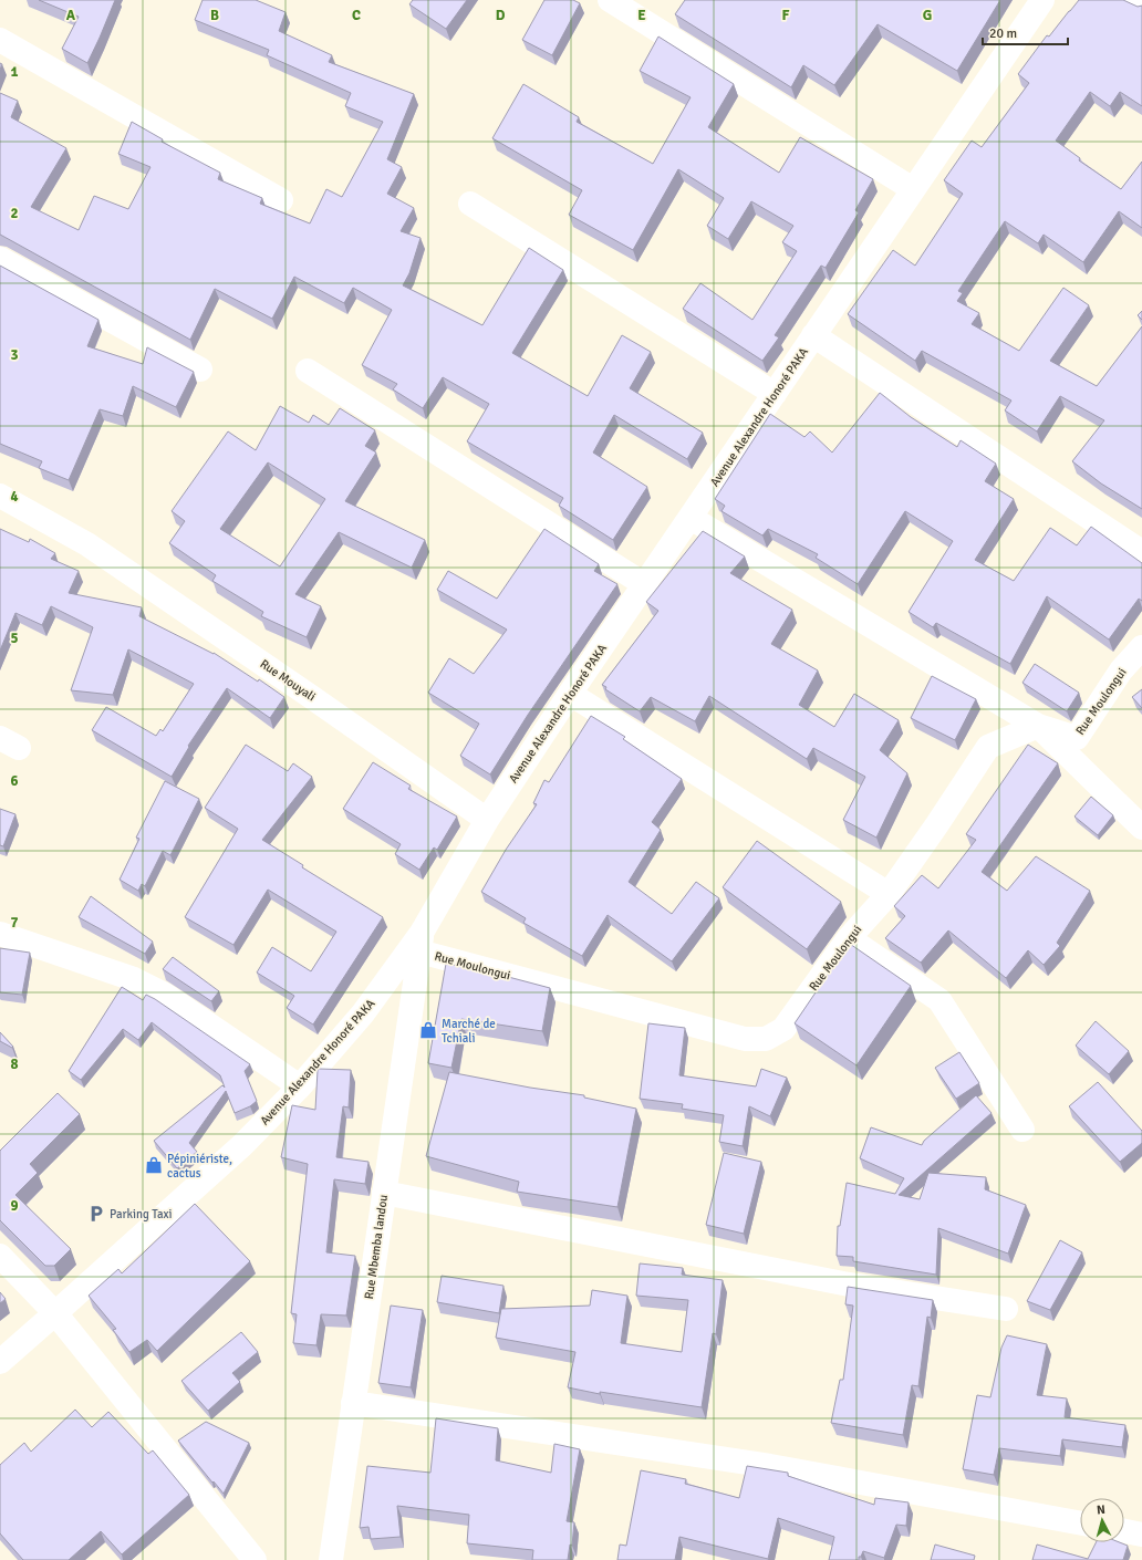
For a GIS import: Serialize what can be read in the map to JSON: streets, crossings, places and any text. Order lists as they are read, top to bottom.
{
  "streets": {
    "street": [
      "Avenue Alexandre Honoré PAKA",
      "Rue Mouyali",
      "Rue Moulongui",
      "Rue Mbemba landou"
    ]
  },
  "crossings": [
    ["Avenue Alexandre Honoré PAKA", "Rue Mouyali"],
    ["Avenue Alexandre Honoré PAKA", "Rue Moulongui"],
    ["Avenue Alexandre Honoré PAKA", "Rue Mbemba landou"],
    ["Rue Moulongui", "Rue Mbemba landou"]
  ],
  "places": {
    "shop": ["Marché de Tchiali", "Pépiniériste, cactus"],
    "parking": ["Parking Taxi"]
  },
  "scale_bar": "20 m",
  "north": "top",
  "grid": {
    "columns": [
      "A",
      "B",
      "C",
      "D",
      "E",
      "F",
      "G"
    ],
    "rows": [
      "1",
      "2",
      "3",
      "4",
      "5",
      "6",
      "7",
      "8",
      "9"
    ]
  }
}
